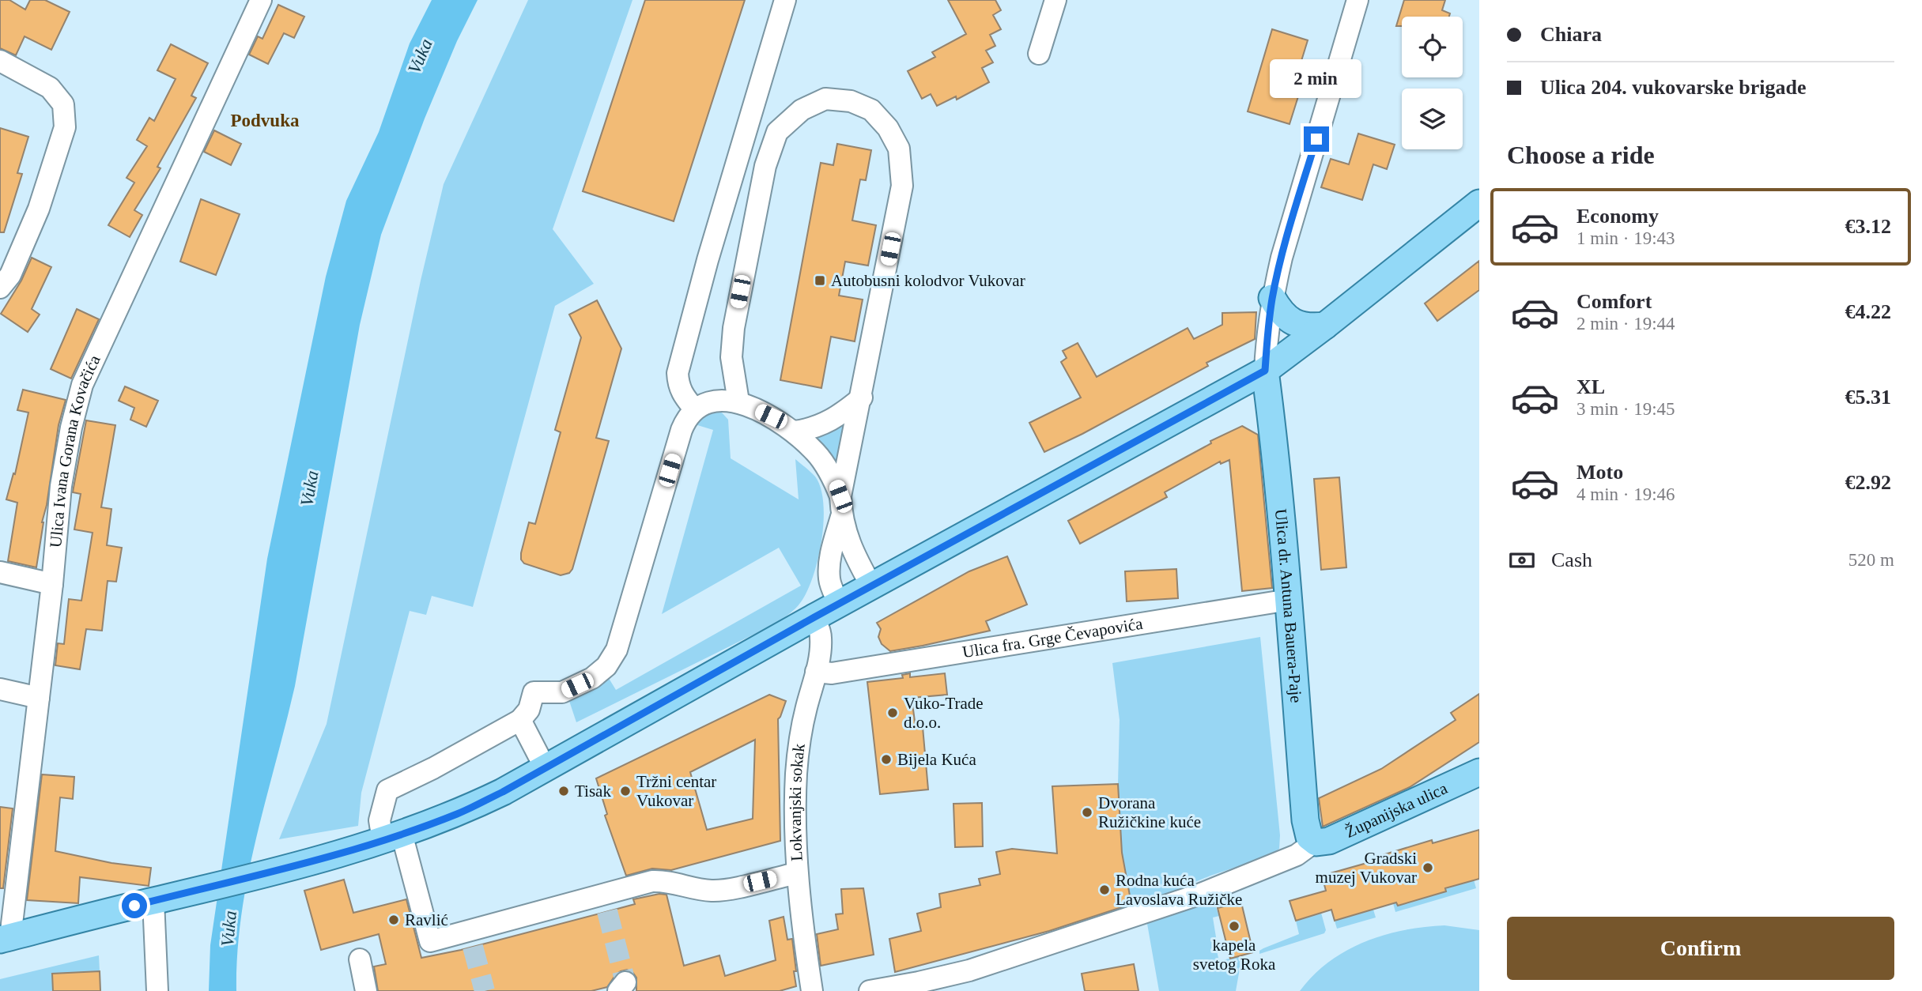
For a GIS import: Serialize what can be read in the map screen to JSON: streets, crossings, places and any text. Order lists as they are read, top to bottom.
{
  "streets": {
    "main road": ["Ulica dr. Antuna Bauera-Paje", "Županijska ulica"],
    "street": ["Ulica Ivana Gorana Kovačića", "Ulica fra. Grge Čevapovića", "Lokvanjski sokak"]
  },
  "crossings": [
    ["Ulica dr. Antuna Bauera-Paje", "Ulica fra. Grge Čevapovića"],
    ["Ulica dr. Antuna Bauera-Paje", "Županijska ulica"],
    ["Ulica fra. Grge Čevapovića", "Lokvanjski sokak"]
  ],
  "districts": ["Podvuka"],
  "water": ["Vuka"],
  "places": {
    "transit": ["Autobusni kolodvor Vukovar"],
    "other": [
      "Vuko-Trade d.o.o.",
      "Bijela Kuća",
      "Tisak",
      "Tržni centar Vukovar",
      "Dvorana Ružičkine kuće",
      "Gradski muzej Vukovar",
      "Rodna kuća Lavoslava Ružičke",
      "Ravlić",
      "kapela svetog Roka"
    ]
  },
  "page": {
    "banner": ["Chiara", "Ulica 204. vukovarske brigade"],
    "bubble": "2 min",
    "heading": "Choose a ride",
    "list": [
      {
        "name": "Economy",
        "note": "1 min · 19:43",
        "value": "€3.12"
      },
      {
        "name": "Comfort",
        "note": "2 min · 19:44",
        "value": "€4.22"
      },
      {
        "name": "XL",
        "note": "3 min · 19:45",
        "value": "€5.31"
      },
      {
        "name": "Moto",
        "note": "4 min · 19:46",
        "value": "€2.92"
      }
    ],
    "pay": ["Cash", "520 m"],
    "buttons": "Confirm"
  }
}
